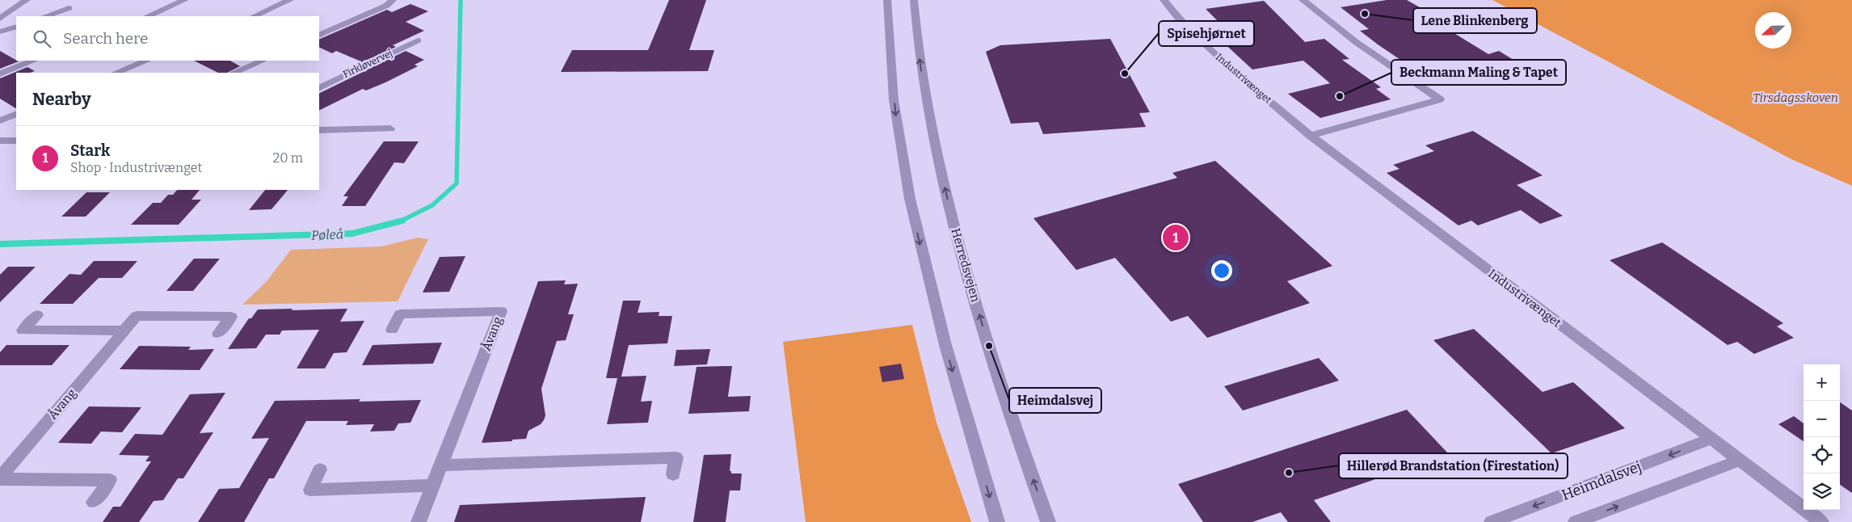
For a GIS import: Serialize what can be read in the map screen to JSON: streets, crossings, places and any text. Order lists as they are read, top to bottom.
{
  "streets": {
    "street": [
      "Firkløvervej",
      "Industrivænget",
      "Herredsvejen",
      "Åvang",
      "Heimdalsvej"
    ]
  },
  "crossings": [
    ["Industrivænget", "Heimdalsvej"]
  ],
  "water": ["Pøleå"],
  "parks": ["Tirsdagsskoven"],
  "places": [
    "Lene Blinkenberg",
    "Spisehjørnet",
    "Beckmann Maling & Tapet",
    "Heimdalsvej",
    "Hillerød Brandstation (Firestation)"
  ],
  "north": "left",
  "page": {
    "search": "Search here",
    "heading": "Nearby",
    "list": [
      {
        "mark": "1",
        "name": "Stark",
        "note": "Shop · Industrivænget",
        "value": "20 m"
      }
    ],
    "pins": "1",
    "map_buttons": ["+", "−"]
  }
}
